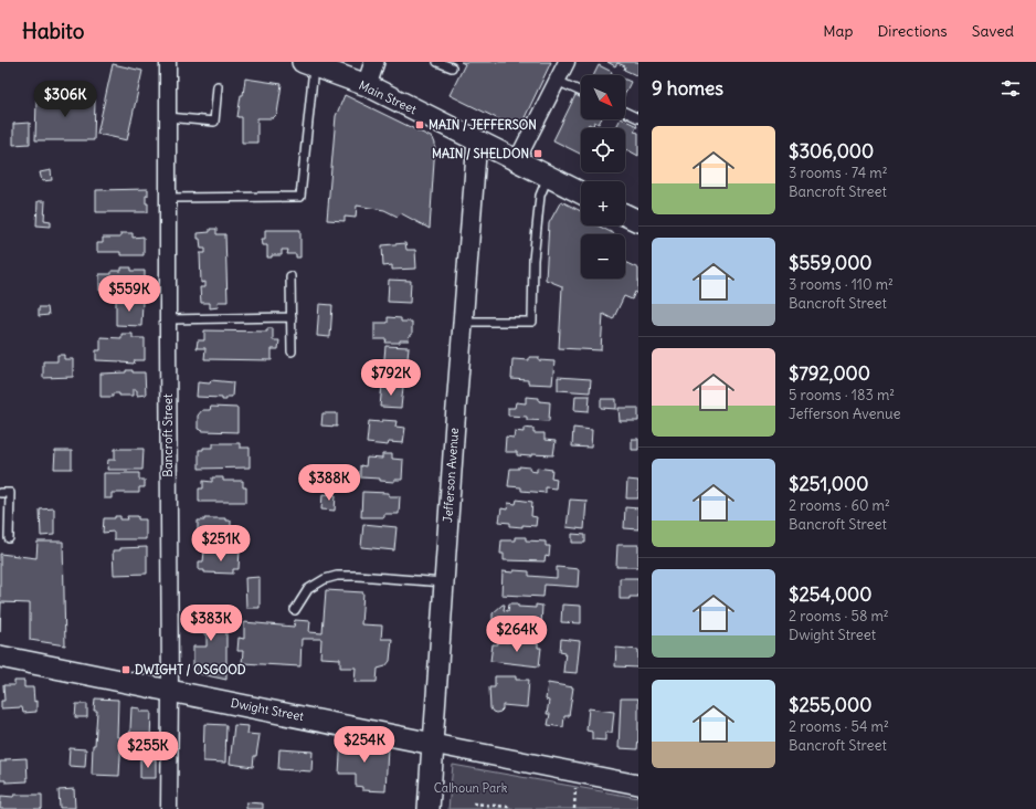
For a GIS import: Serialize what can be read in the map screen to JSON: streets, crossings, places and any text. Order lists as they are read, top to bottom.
{
  "streets": {
    "main road": ["Main Street", "Jefferson Avenue", "Dwight Street"],
    "street": ["Bancroft Street"]
  },
  "crossings": [
    ["Main Street", "Jefferson Avenue"],
    ["Bancroft Street", "Dwight Street"],
    ["Jefferson Avenue", "Dwight Street"]
  ],
  "parks": ["Calhoun Park"],
  "places": {
    "transit": ["MAIN / JEFFERSON", "MAIN / SHELDON", "DWIGHT / OSGOOD"]
  },
  "north": "bottom right",
  "page": {
    "header": "Habito",
    "nav": ["Map", "Directions", "Saved"],
    "heading": "9 homes",
    "map_buttons": ["+", "−"],
    "price": [
      "$306K",
      "$559K",
      "$792K",
      "$388K",
      "$251K",
      "$383K",
      "$264K",
      "$254K",
      "$255K"
    ],
    "list": [
      {
        "name": "$306,000",
        "note": "3 rooms · 74 m² · Bancroft Street"
      },
      {
        "name": "$559,000",
        "note": "3 rooms · 110 m² · Bancroft Street"
      },
      {
        "name": "$792,000",
        "note": "5 rooms · 183 m² · Jefferson Avenue"
      },
      {
        "name": "$251,000",
        "note": "2 rooms · 60 m² · Bancroft Street"
      },
      {
        "name": "$254,000",
        "note": "2 rooms · 58 m² · Dwight Street"
      },
      {
        "name": "$255,000",
        "note": "2 rooms · 54 m² · Bancroft Street"
      }
    ]
  }
}
